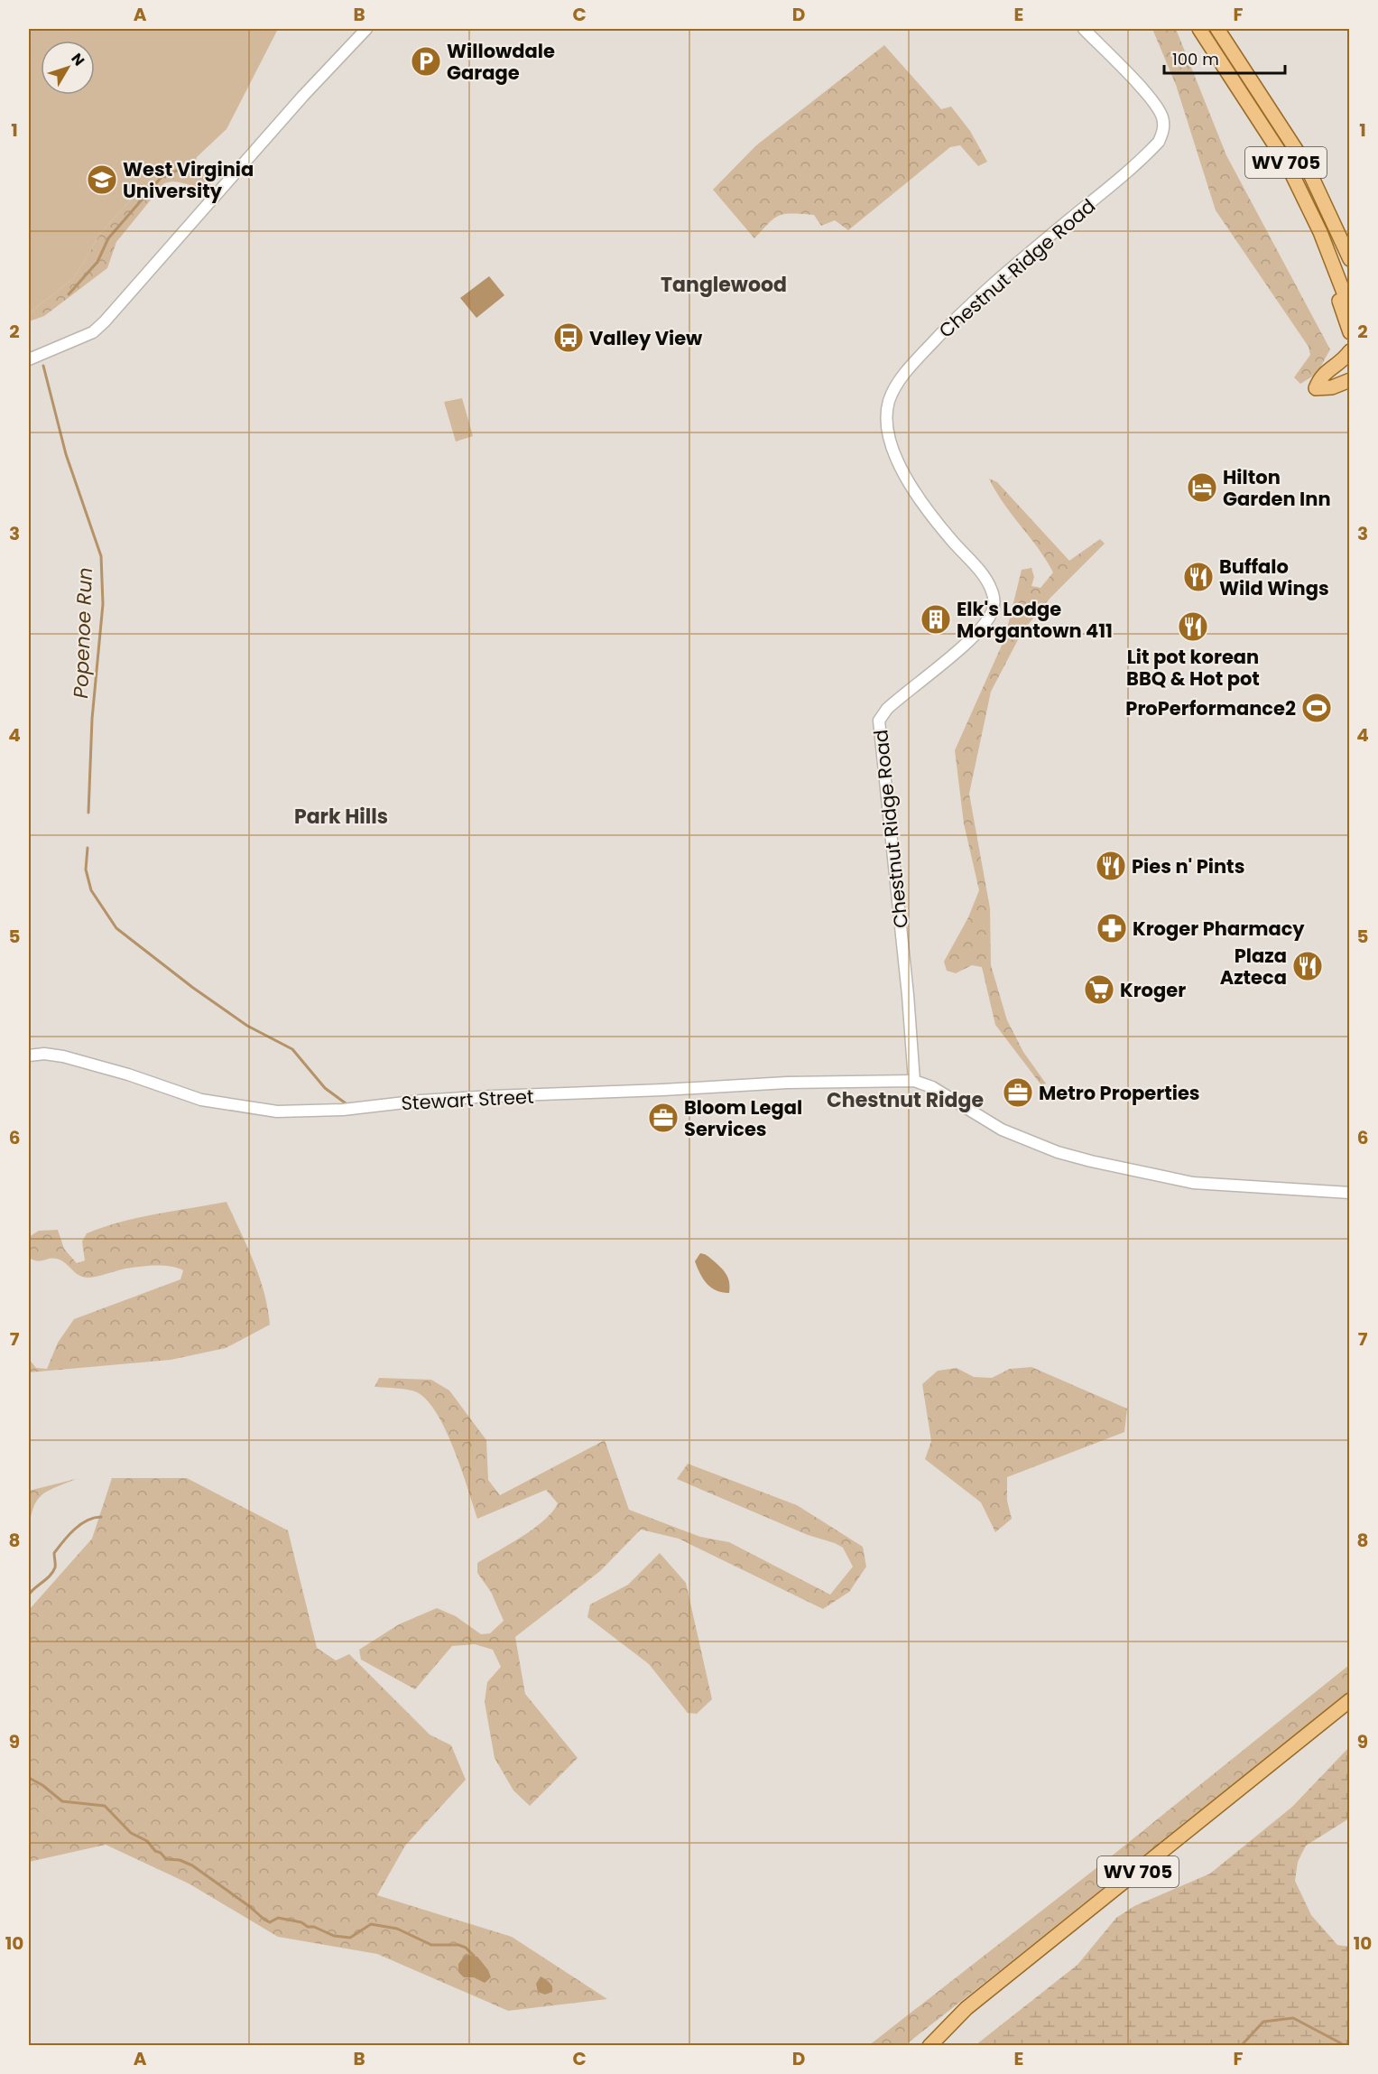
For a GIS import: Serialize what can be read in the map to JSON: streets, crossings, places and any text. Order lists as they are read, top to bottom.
{
  "streets": {
    "main road": ["WV 705"],
    "street": ["Chestnut Ridge Road", "Stewart Street"]
  },
  "crossings": [
    ["Chestnut Ridge Road", "Stewart Street"]
  ],
  "districts": ["Tanglewood", "Park Hills", "Chestnut Ridge"],
  "water": ["Popenoe Run"],
  "places": {
    "parking": ["Willowdale Garage"],
    "school or university": ["West Virginia University"],
    "bus stop": ["Valley View"],
    "hotel": ["Hilton Garden Inn"],
    "restaurant": [
      "Buffalo Wild Wings",
      "Lit pot korean BBQ & Hot pot",
      "Pies n' Pints",
      "Plaza Azteca"
    ],
    "building": ["Elk's Lodge Morgantown 411"],
    "sports": ["ProPerformance2"],
    "pharmacy": ["Kroger Pharmacy"],
    "supermarket": ["Kroger"],
    "office": ["Metro Properties", "Bloom Legal Services"]
  },
  "scale_bar": "100 m",
  "north": "top right",
  "grid": {
    "columns": [
      "A",
      "B",
      "C",
      "D",
      "E",
      "F"
    ],
    "rows": [
      "1",
      "2",
      "3",
      "4",
      "5",
      "6",
      "7",
      "8",
      "9",
      "10"
    ]
  }
}
